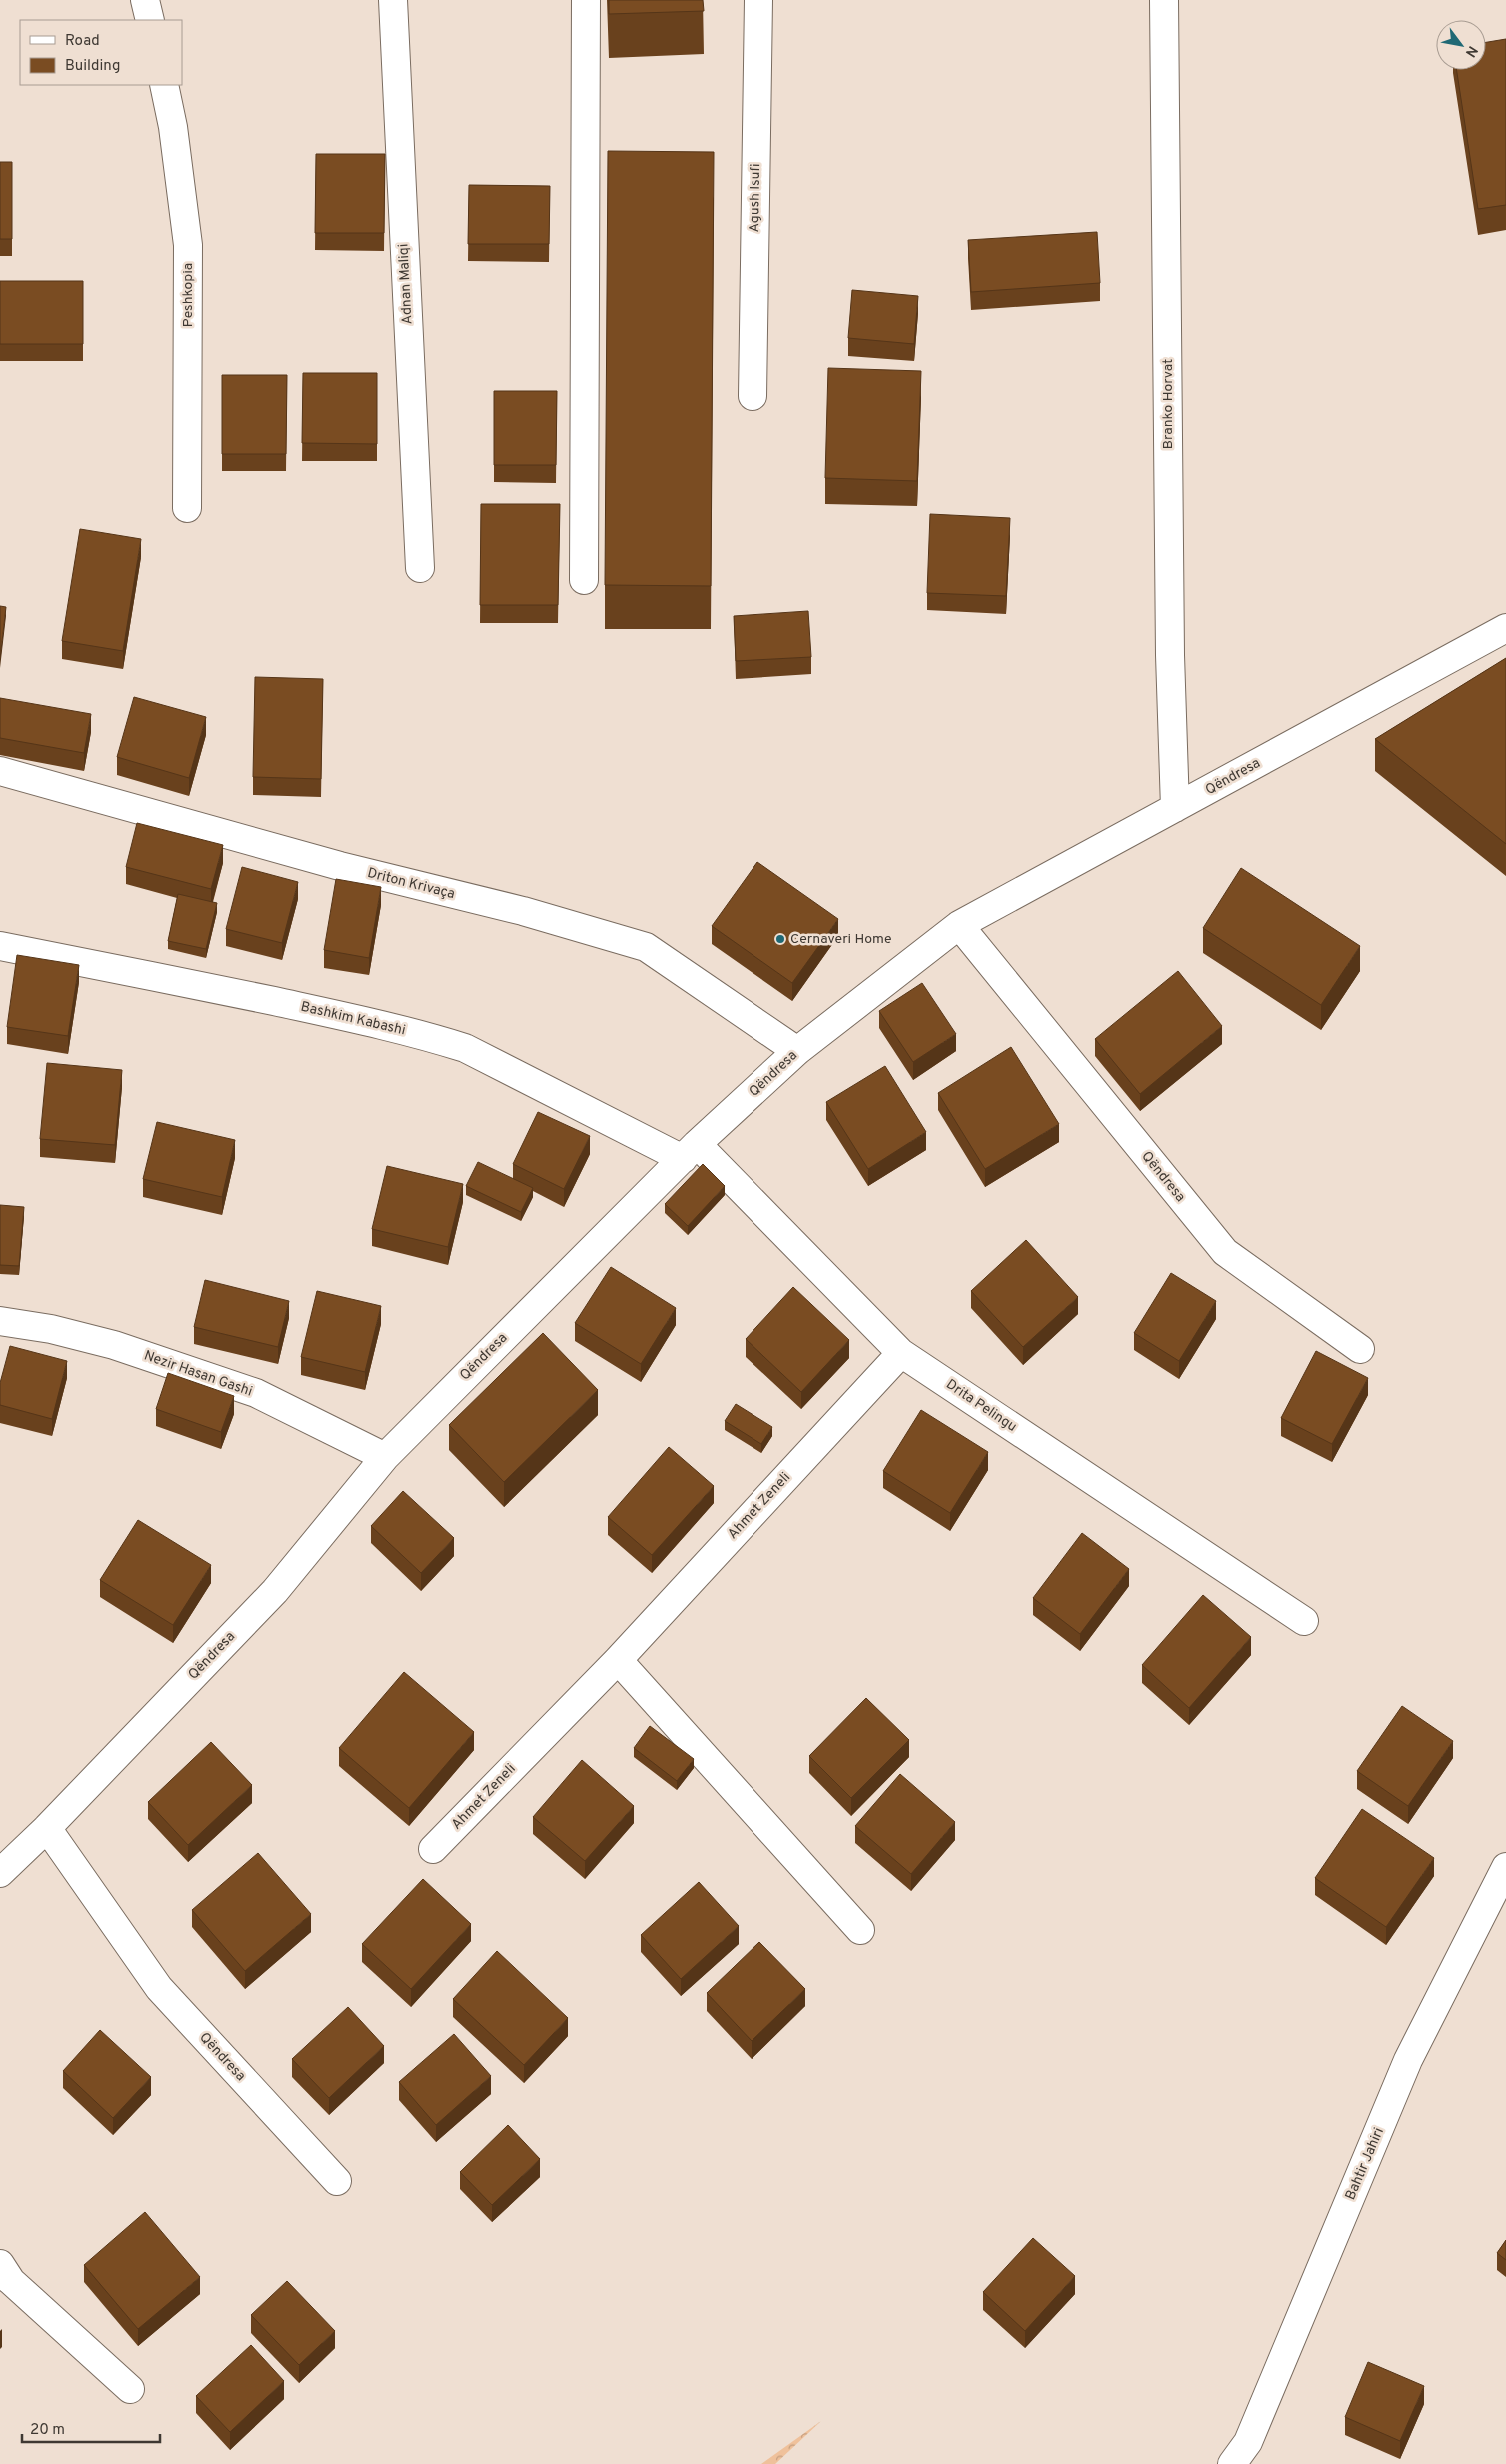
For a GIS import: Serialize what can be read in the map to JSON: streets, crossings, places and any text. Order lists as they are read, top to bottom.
{
  "streets": {
    "street": [
      "Agush Isufi",
      "Adnan Maliqi",
      "Peshkopia",
      "Branko Horvat",
      "Qëndresa",
      "Driton Krivaça",
      "Bashkim Kabashi",
      "Nezir Hasan Gashi",
      "Drita Pelingu",
      "Ahmet Zeneli",
      "Bahtir Jahiri"
    ]
  },
  "crossings": [
    ["Branko Horvat", "Qëndresa"],
    ["Qëndresa", "Driton Krivaça"],
    ["Qëndresa", "Bashkim Kabashi"],
    ["Qëndresa", "Nezir Hasan Gashi"],
    ["Qëndresa", "Drita Pelingu"],
    ["Bashkim Kabashi", "Drita Pelingu"],
    ["Drita Pelingu", "Ahmet Zeneli"]
  ],
  "places": ["Cernaveri Home"],
  "legend": ["Road", "Building"],
  "scale_bar": "20 m",
  "north": "bottom right"
}
